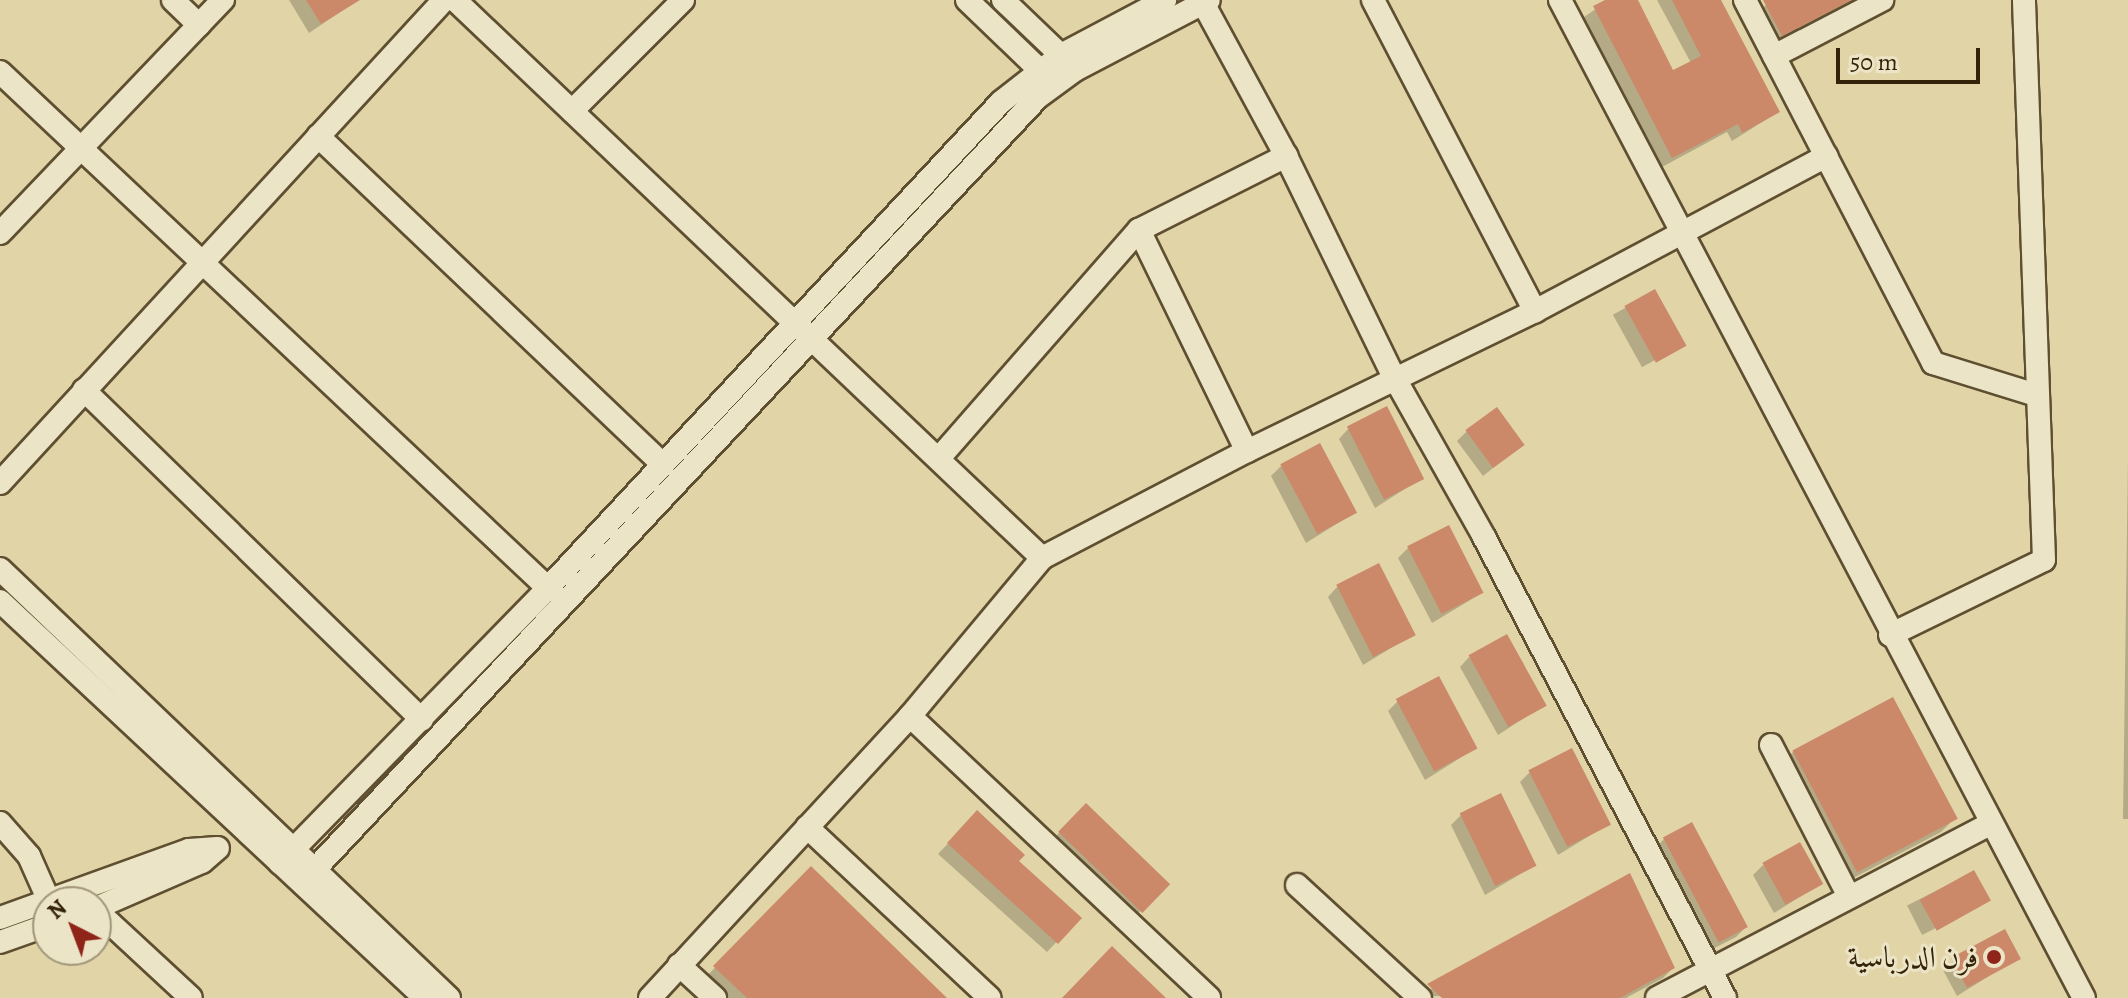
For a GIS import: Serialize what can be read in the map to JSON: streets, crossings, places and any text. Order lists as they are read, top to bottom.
{
  "places": ["فرن الدرباسية"],
  "scale_bar": "50 m",
  "north": "top left"
}
